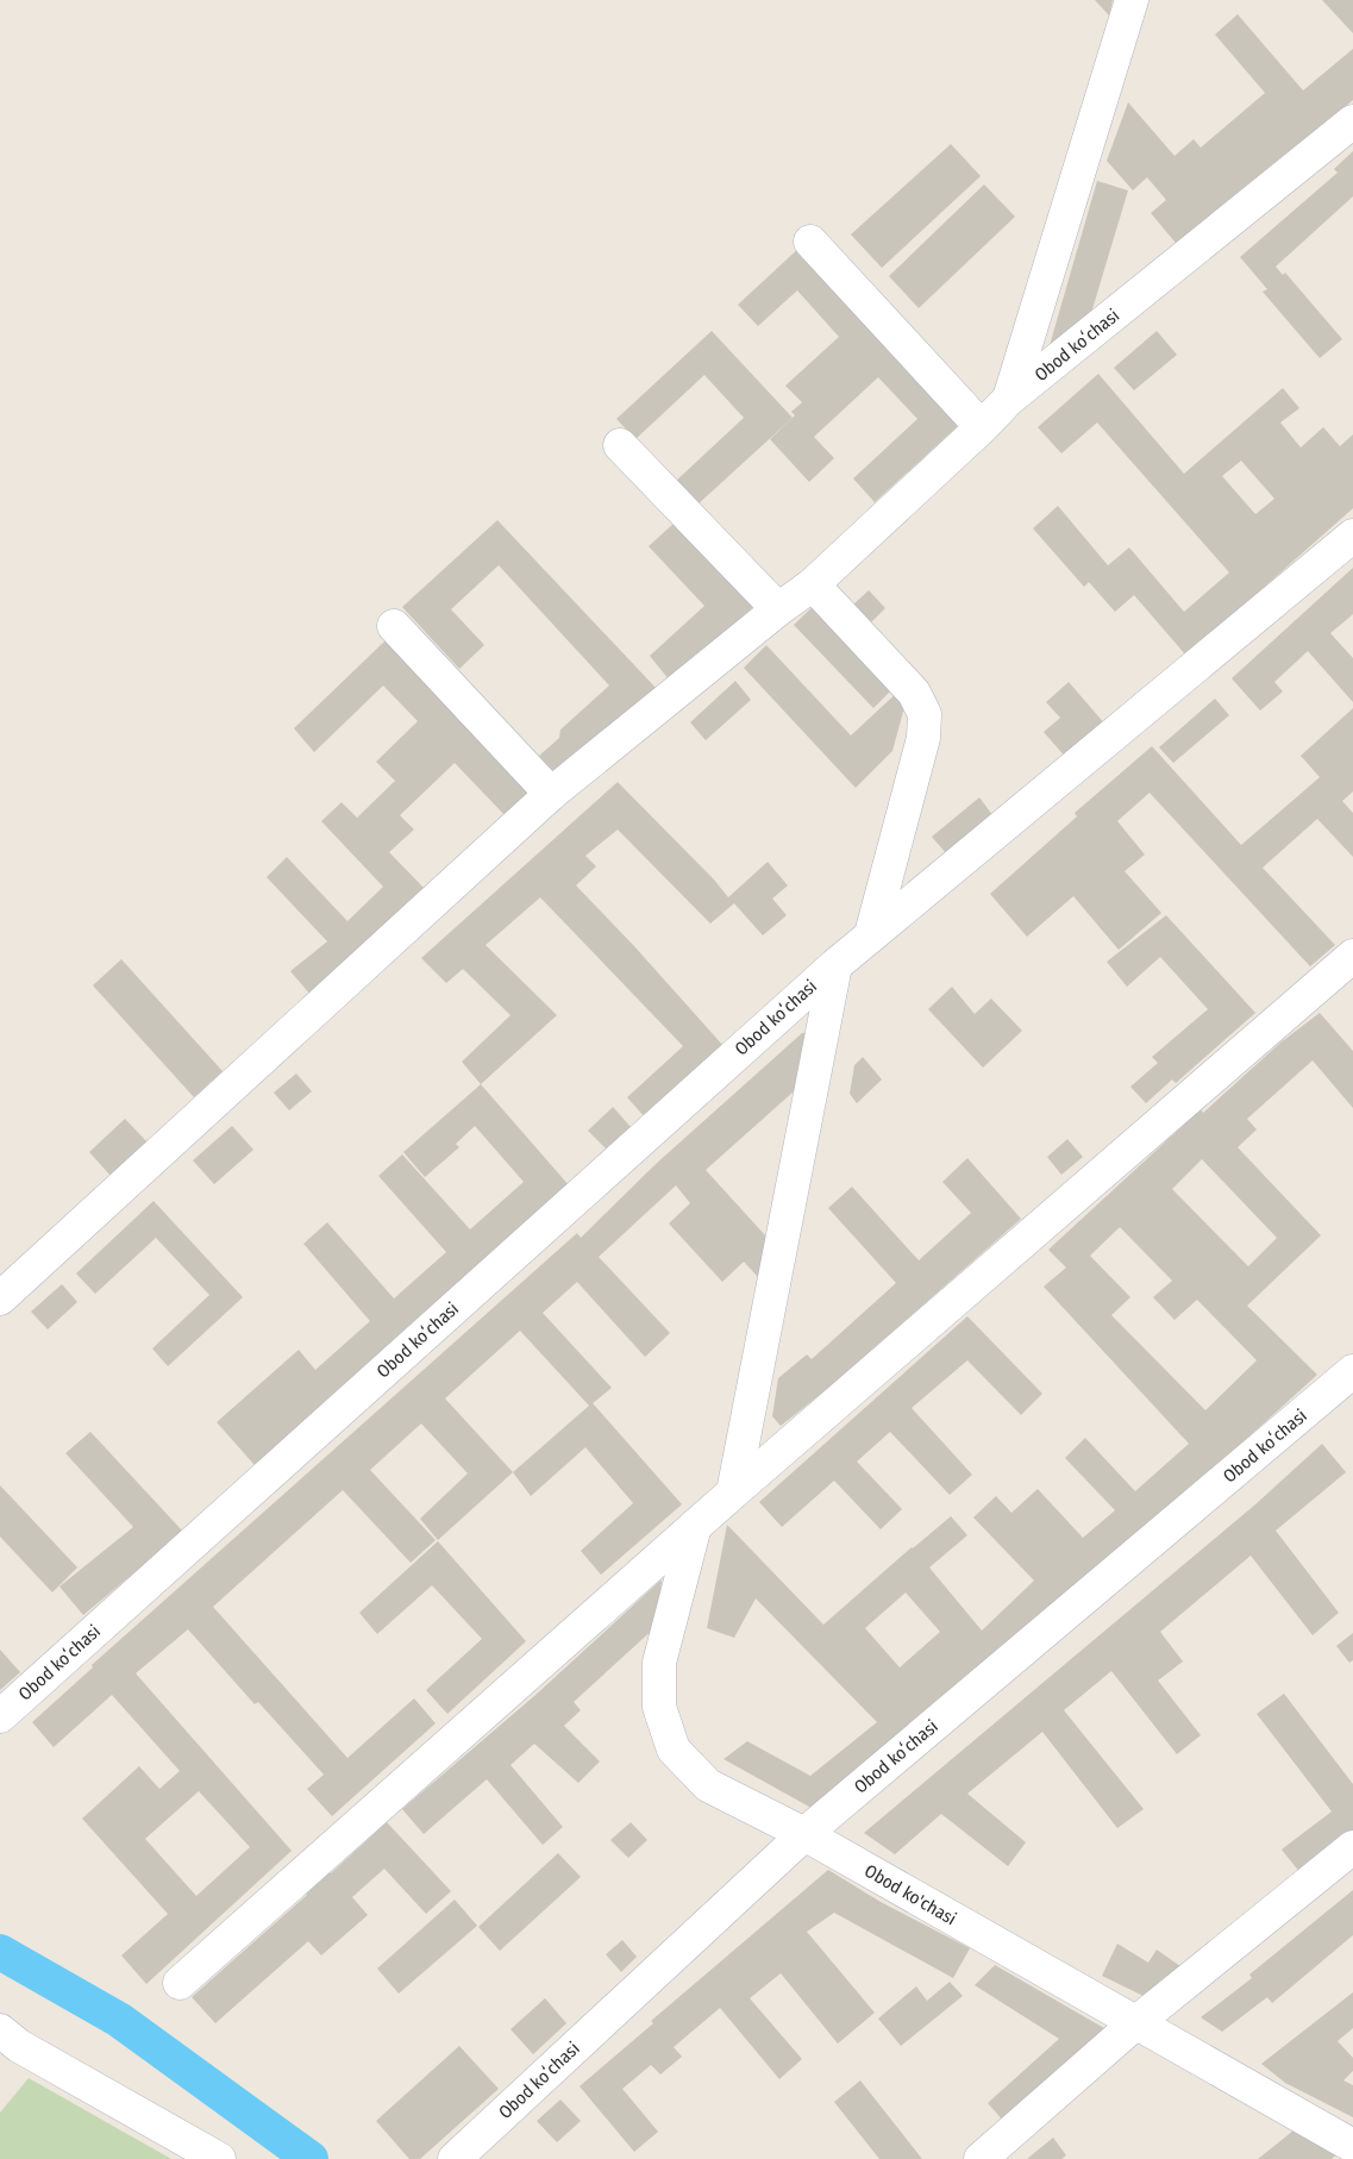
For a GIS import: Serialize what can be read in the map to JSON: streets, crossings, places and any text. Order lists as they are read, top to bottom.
{
  "streets": {
    "street": ["Obod koʻchasi", "Obod ko'chasi"]
  },
  "crossings": [
    ["Obod koʻchasi", "Obod ko'chasi"]
  ]
}
